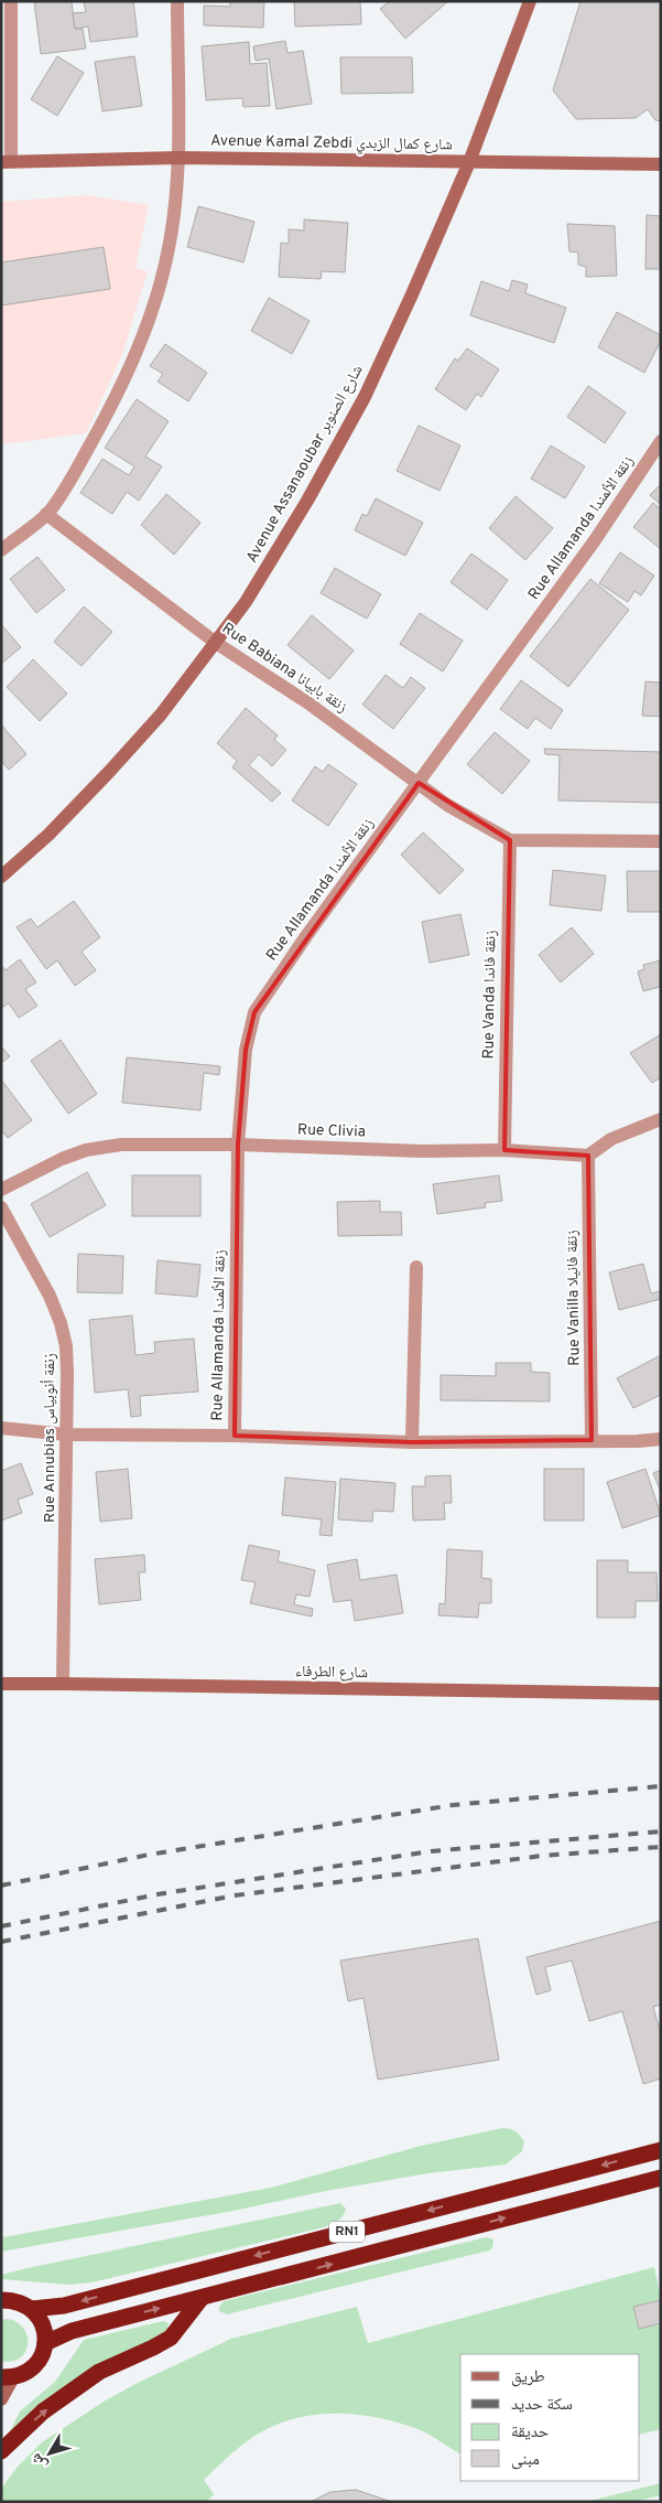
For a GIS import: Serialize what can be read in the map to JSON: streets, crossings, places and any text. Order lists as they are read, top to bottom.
{
  "streets": {
    "highway": ["RN1"],
    "street": [
      "Avenue Kamal Zebdi شارع كمال الزبدي",
      "Avenue Assanaoubar شارع الصنوبر",
      "Rue Allamanda زنقة الألمندا",
      "Rue Babiana زنقة بابيانا",
      "Rue Vanda زنقة فاندا",
      "Rue Clivia",
      "Rue Vanilla زنقة فانيلا",
      "Rue Annubias زنقة أنوبياس",
      "شارع الطرفاء"
    ]
  },
  "crossings": [
    ["Avenue Kamal Zebdi شارع كمال الزبدي", "Avenue Assanaoubar شارع الصنوبر"],
    ["Avenue Assanaoubar شارع الصنوبر", "Rue Babiana زنقة بابيانا"],
    ["Rue Allamanda زنقة الألمندا", "Rue Babiana زنقة بابيانا"],
    ["Rue Allamanda زنقة الألمندا", "Rue Clivia"],
    ["Rue Babiana زنقة بابيانا", "Rue Vanda زنقة فاندا"],
    ["Rue Vanda زنقة فاندا", "Rue Clivia"],
    ["Rue Clivia", "Rue Vanilla زنقة فانيلا"],
    ["Rue Annubias زنقة أنوبياس", "شارع الطرفاء"]
  ],
  "legend": [
    "طريق",
    "سكة حديد",
    "حديقة",
    "مبنى"
  ],
  "north": "bottom left"
}
